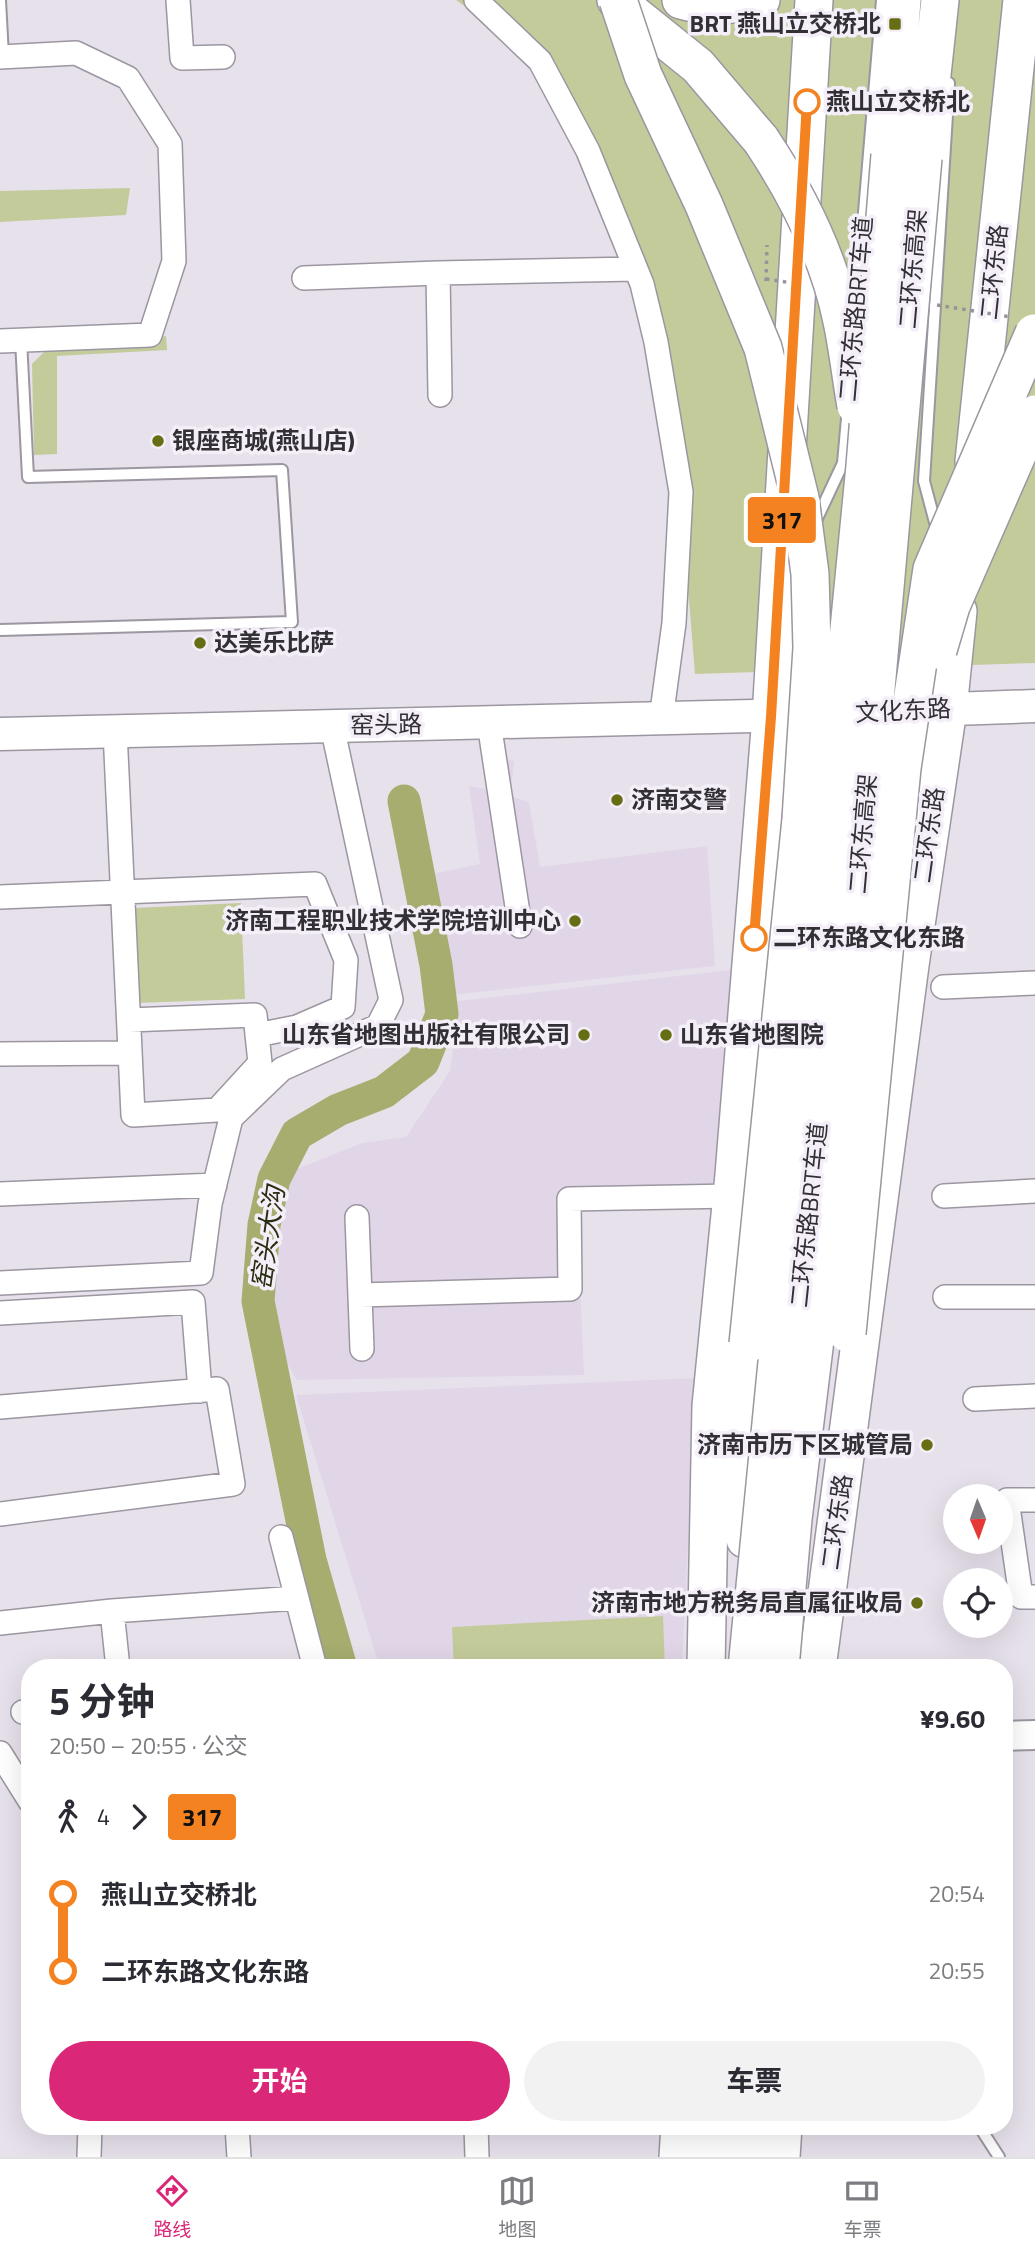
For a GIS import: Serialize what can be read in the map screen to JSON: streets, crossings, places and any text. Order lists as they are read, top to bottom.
{
  "streets": {
    "highway": ["二环东高架", "二环东路"],
    "main road": ["文化东路", "窑头路"],
    "lane": ["二环东路BRT车道"]
  },
  "crossings": [
    ["二环东路", "文化东路"],
    ["文化东路", "窑头路"]
  ],
  "water": ["窑头大沟"],
  "places": {
    "transit": ["BRT 燕山立交桥北"],
    "other": [
      "燕山立交桥北",
      "银座商城(燕山店)",
      "达美乐比萨",
      "济南交警",
      "济南工程职业技术学院培训中心",
      "二环东路文化东路",
      "山东省地图出版社有限公司",
      "山东省地图院",
      "济南市历下区城管局",
      "济南市地方税务局直属征收局"
    ]
  },
  "lines": ["bus line 317"],
  "north": "bottom",
  "page": {
    "on_map": "317",
    "heading": ["5 分钟", "20:50 – 20:55 · 公交", "¥9.60"],
    "legs": ["4", "317"],
    "list": [
      {
        "name": "燕山立交桥北",
        "value": "20:54"
      },
      {
        "name": "二环东路文化东路",
        "value": "20:55"
      }
    ],
    "buttons": ["开始", "车票"],
    "tabs": ["路线", "地图", "车票"]
  }
}
